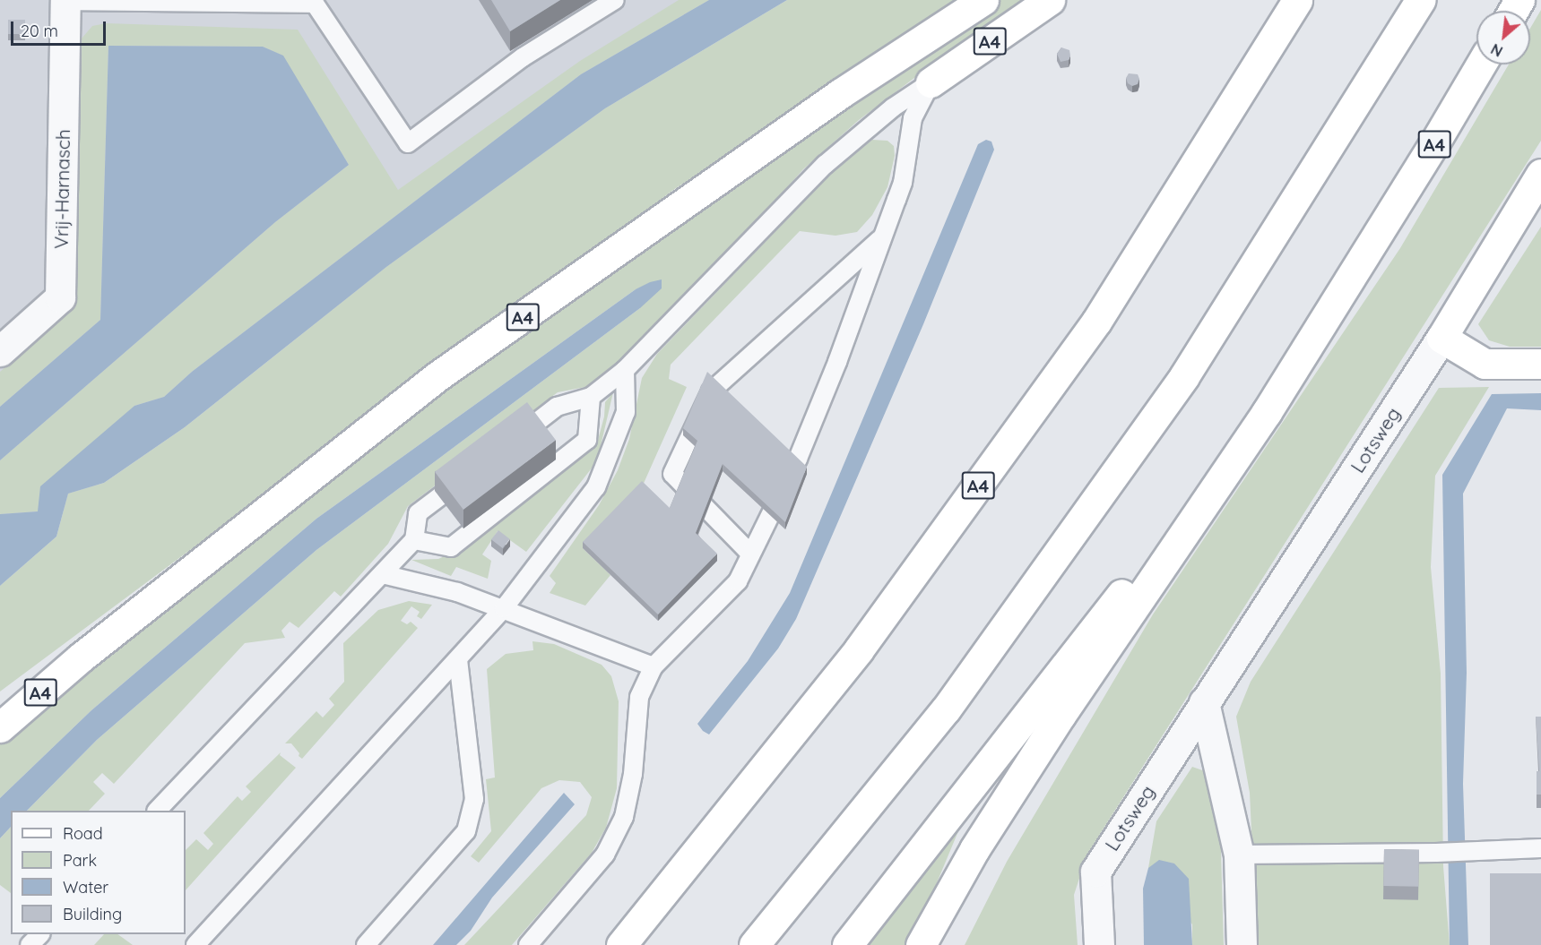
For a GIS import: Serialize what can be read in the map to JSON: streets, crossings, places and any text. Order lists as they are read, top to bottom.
{
  "streets": {
    "main road": ["A4", "Lotsweg"],
    "street": ["Vrij-Harnasch"]
  },
  "legend": [
    "Road",
    "Park",
    "Water",
    "Building"
  ],
  "scale_bar": "20 m",
  "north": "bottom left"
}
